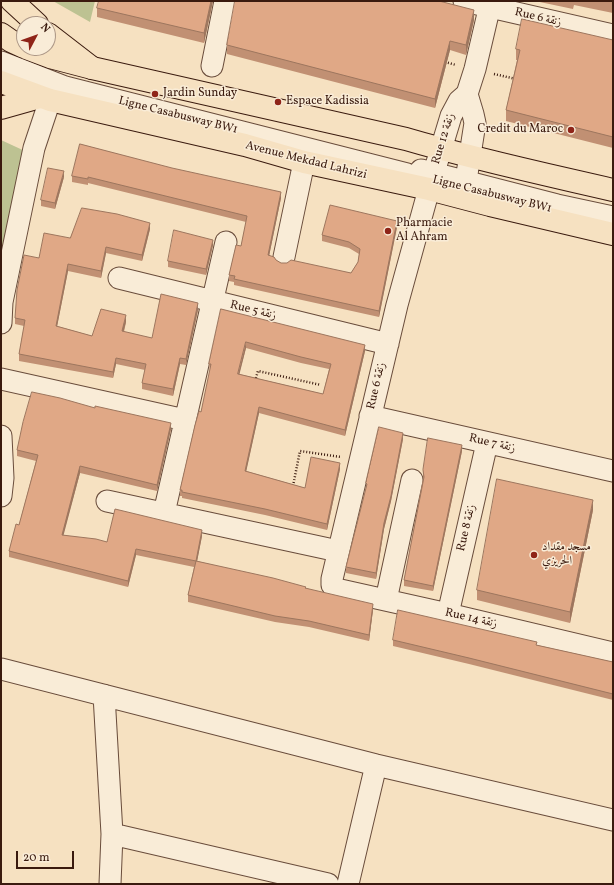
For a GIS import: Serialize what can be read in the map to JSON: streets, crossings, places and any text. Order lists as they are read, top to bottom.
{
  "streets": {
    "main road": ["Avenue Mekdad Lahrizi"],
    "street": [
      "Rue 6 زنقة",
      "Ligne Casabusway BW1",
      "Rue 12 زنقة",
      "Rue 5 زنقة",
      "Rue 7 زنقة",
      "Rue 8 زنقة",
      "Rue 14 زنقة"
    ]
  },
  "crossings": [
    ["Rue 6 زنقة", "Ligne Casabusway BW1"],
    ["Rue 6 زنقة", "Rue 12 زنقة"],
    ["Rue 6 زنقة", "Avenue Mekdad Lahrizi"],
    ["Rue 6 زنقة", "Rue 5 زنقة"],
    ["Rue 6 زنقة", "Rue 7 زنقة"],
    ["Rue 6 زنقة", "Rue 14 زنقة"],
    ["Ligne Casabusway BW1", "Rue 12 زنقة"],
    ["Ligne Casabusway BW1", "Avenue Mekdad Lahrizi"],
    ["Rue 12 زنقة", "Avenue Mekdad Lahrizi"],
    ["Rue 7 زنقة", "Rue 8 زنقة"],
    ["Rue 8 زنقة", "Rue 14 زنقة"]
  ],
  "places": [
    "Jardin Sunday",
    "Espace Kadissia",
    "Credit du Maroc",
    "Pharmacie Al Ahram",
    "مسجد مقداد الحريزي"
  ],
  "scale_bar": "20 m",
  "north": "top right"
}
